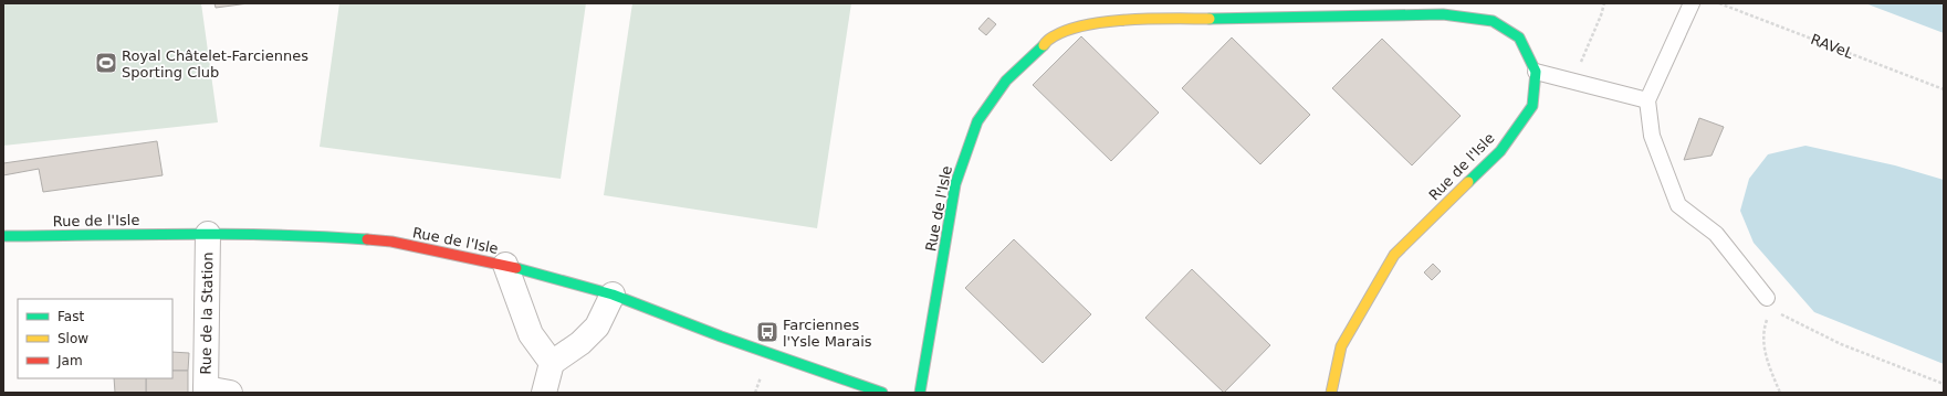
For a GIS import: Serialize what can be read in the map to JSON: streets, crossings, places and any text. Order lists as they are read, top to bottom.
{
  "streets": {
    "street": ["Rue de l'Isle", "Rue de la Station"],
    "path": ["RAVeL"]
  },
  "crossings": [
    ["Rue de l'Isle", "Rue de la Station"]
  ],
  "places": {
    "sports": ["Royal Châtelet-Farciennes Sporting Club"],
    "bus stop": ["Farciennes l'Ysle Marais"]
  },
  "legend": ["Fast", "Slow", "Jam"]
}
